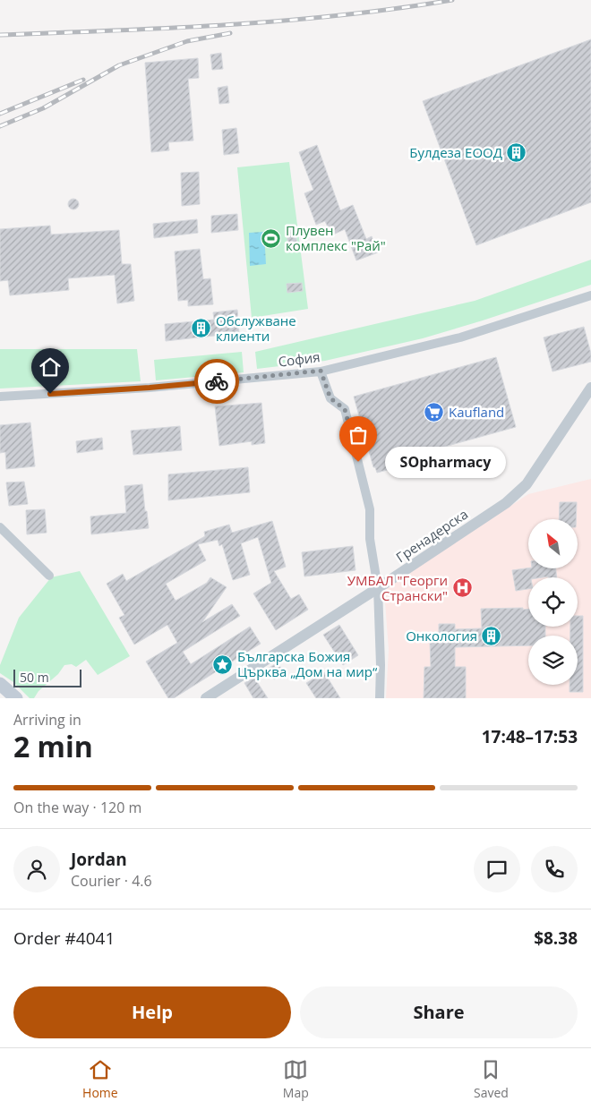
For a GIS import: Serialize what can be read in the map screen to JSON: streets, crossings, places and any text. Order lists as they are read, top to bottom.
{
  "streets": {
    "street": ["София", "Гренадерска"]
  },
  "places": {
    "building": ["Булдеза ЕООД", "Обслужване клиенти", "Онкология"],
    "sports": ["Плувен комплекс \"Рай\""],
    "supermarket": ["Kaufland"],
    "other": ["SOpharmacy"],
    "hospital": ["УМБАЛ \"Георги Странски\""],
    "place": ["Българска Божия Църква „Дом на мир“"]
  },
  "scale_bar": "50 m",
  "north": "top left",
  "page": {
    "bubble": "SOpharmacy",
    "scale": "50 m",
    "heading": ["2 min", "Arriving in", "17:48–17:53"],
    "panel": [
      "Jordan",
      "Courier · 4.6",
      "Order #4041",
      "$8.38"
    ],
    "bar": "On the way · 120 m",
    "buttons": ["Help", "Share"],
    "tabs": ["Home", "Map", "Saved"]
  }
}
